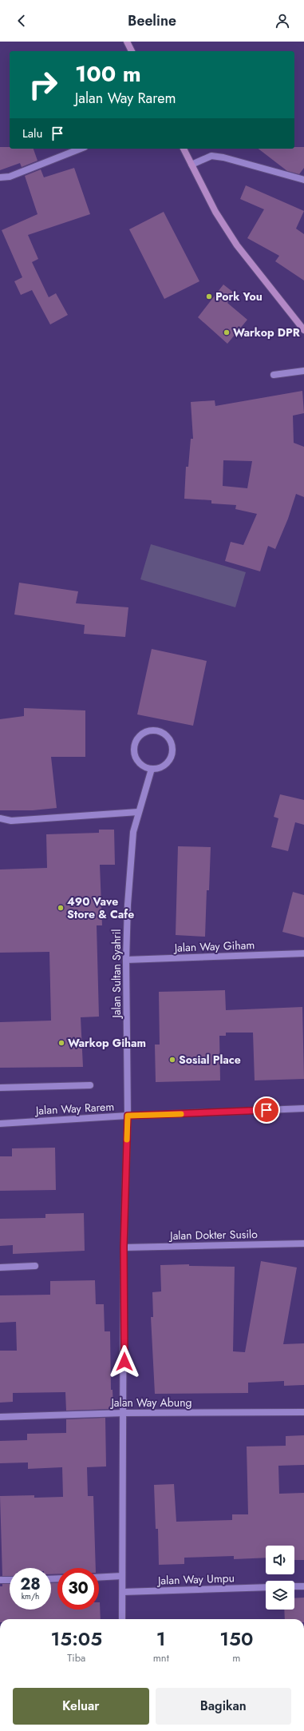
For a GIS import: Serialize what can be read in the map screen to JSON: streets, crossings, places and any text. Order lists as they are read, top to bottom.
{
  "streets": {
    "street": [
      "Jalan Way Giham",
      "Jalan Sultan Syahril",
      "Jalan Way Rarem",
      "Jalan Dokter Susilo",
      "Jalan Way Abung",
      "Jalan Way Umpu"
    ]
  },
  "crossings": [
    ["Jalan Way Giham", "Jalan Sultan Syahril"],
    ["Jalan Sultan Syahril", "Jalan Way Rarem"],
    ["Jalan Sultan Syahril", "Jalan Dokter Susilo"],
    ["Jalan Sultan Syahril", "Jalan Way Abung"],
    ["Jalan Sultan Syahril", "Jalan Way Umpu"]
  ],
  "places": [
    "Pork You",
    "Warkop DPR",
    "490 Vave Store & Cafe",
    "Warkop Giham",
    "Sosial Place"
  ],
  "page": {
    "header": "Beeline",
    "turn": ["100 m", "Jalan Way Rarem"],
    "then": "Lalu",
    "speed": "28 km/h",
    "limit": "30",
    "eta": [
      "15:05",
      "Tiba",
      "1",
      "mnt",
      "150",
      "m"
    ],
    "buttons": ["Keluar", "Bagikan"]
  }
}
